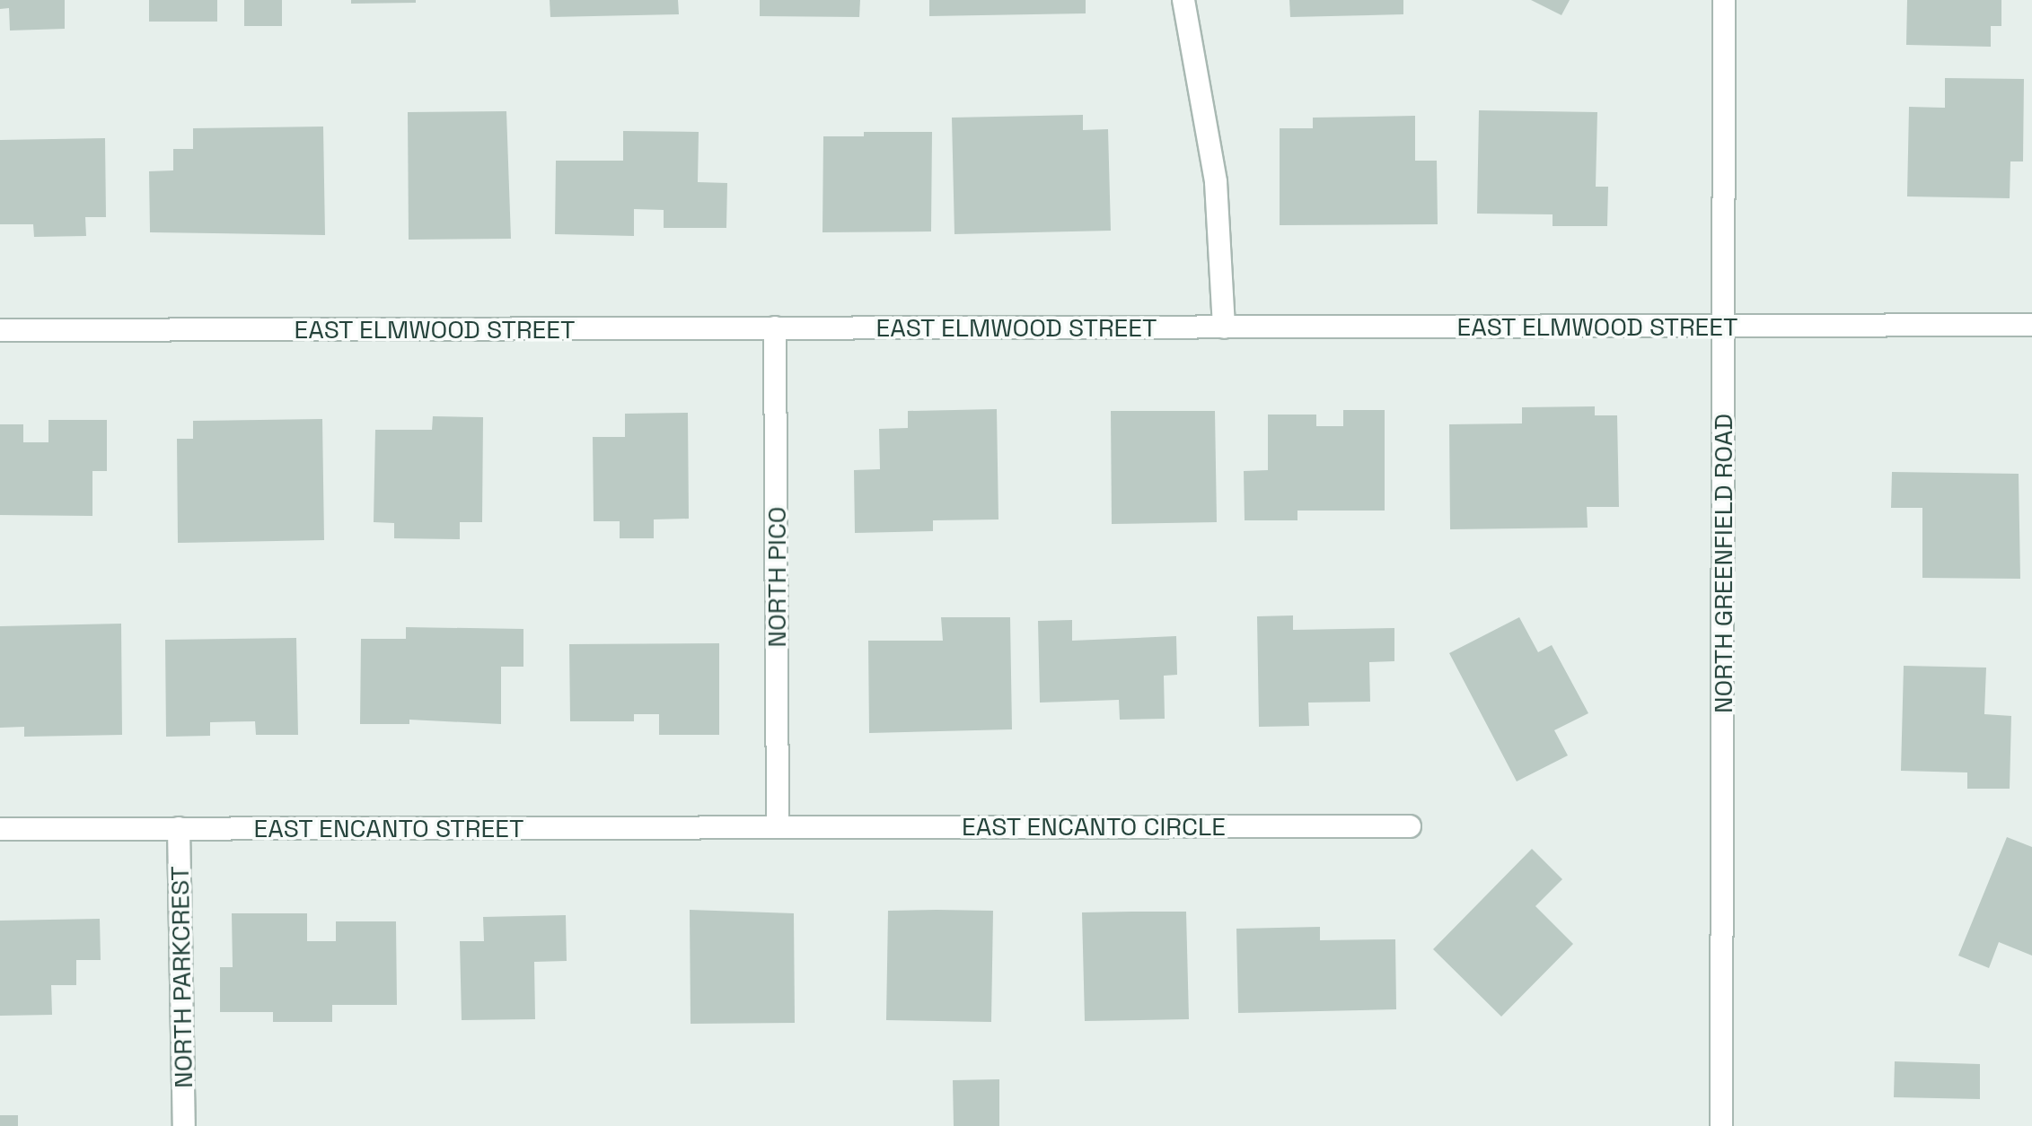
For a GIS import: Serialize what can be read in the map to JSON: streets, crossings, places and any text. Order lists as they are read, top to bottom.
{
  "streets": {
    "street": [
      "EAST ELMWOOD STREET",
      "NORTH GREENFIELD ROAD",
      "NORTH PICO",
      "EAST ENCANTO CIRCLE",
      "EAST ENCANTO STREET",
      "NORTH PARKCREST"
    ]
  },
  "crossings": [
    ["EAST ELMWOOD STREET", "NORTH GREENFIELD ROAD"],
    ["EAST ELMWOOD STREET", "NORTH PICO"],
    ["NORTH PICO", "EAST ENCANTO CIRCLE"],
    ["NORTH PICO", "EAST ENCANTO STREET"],
    ["EAST ENCANTO CIRCLE", "EAST ENCANTO STREET"],
    ["EAST ENCANTO STREET", "NORTH PARKCREST"]
  ]
}
